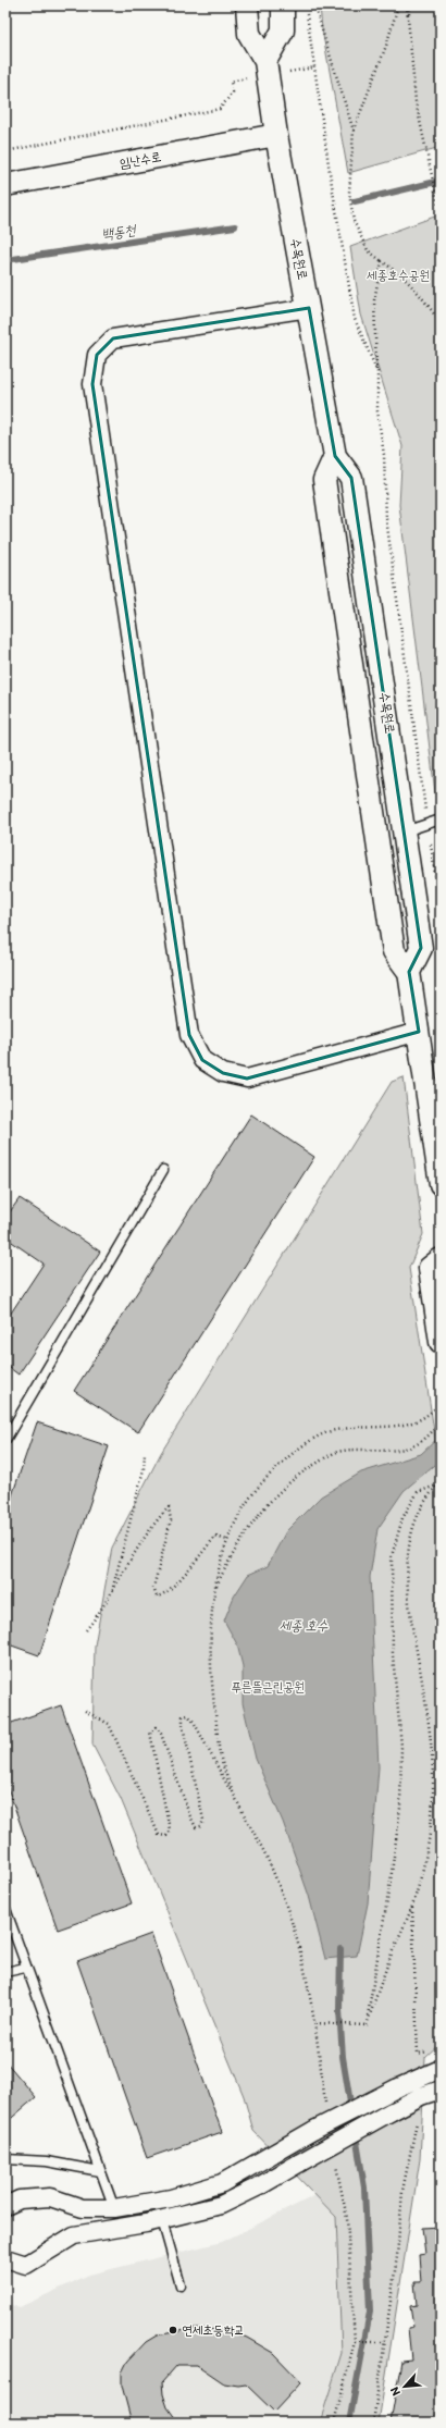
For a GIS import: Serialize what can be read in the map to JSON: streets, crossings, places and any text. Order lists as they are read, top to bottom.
{
  "streets": {
    "street": ["임난수로", "수목원로"]
  },
  "crossings": [
    ["임난수로", "수목원로"]
  ],
  "water": ["백동천", "세종 호수"],
  "parks": ["세종호수공원", "푸른뜰근린공원"],
  "places": ["연세초등학교"],
  "north": "bottom left"
}
